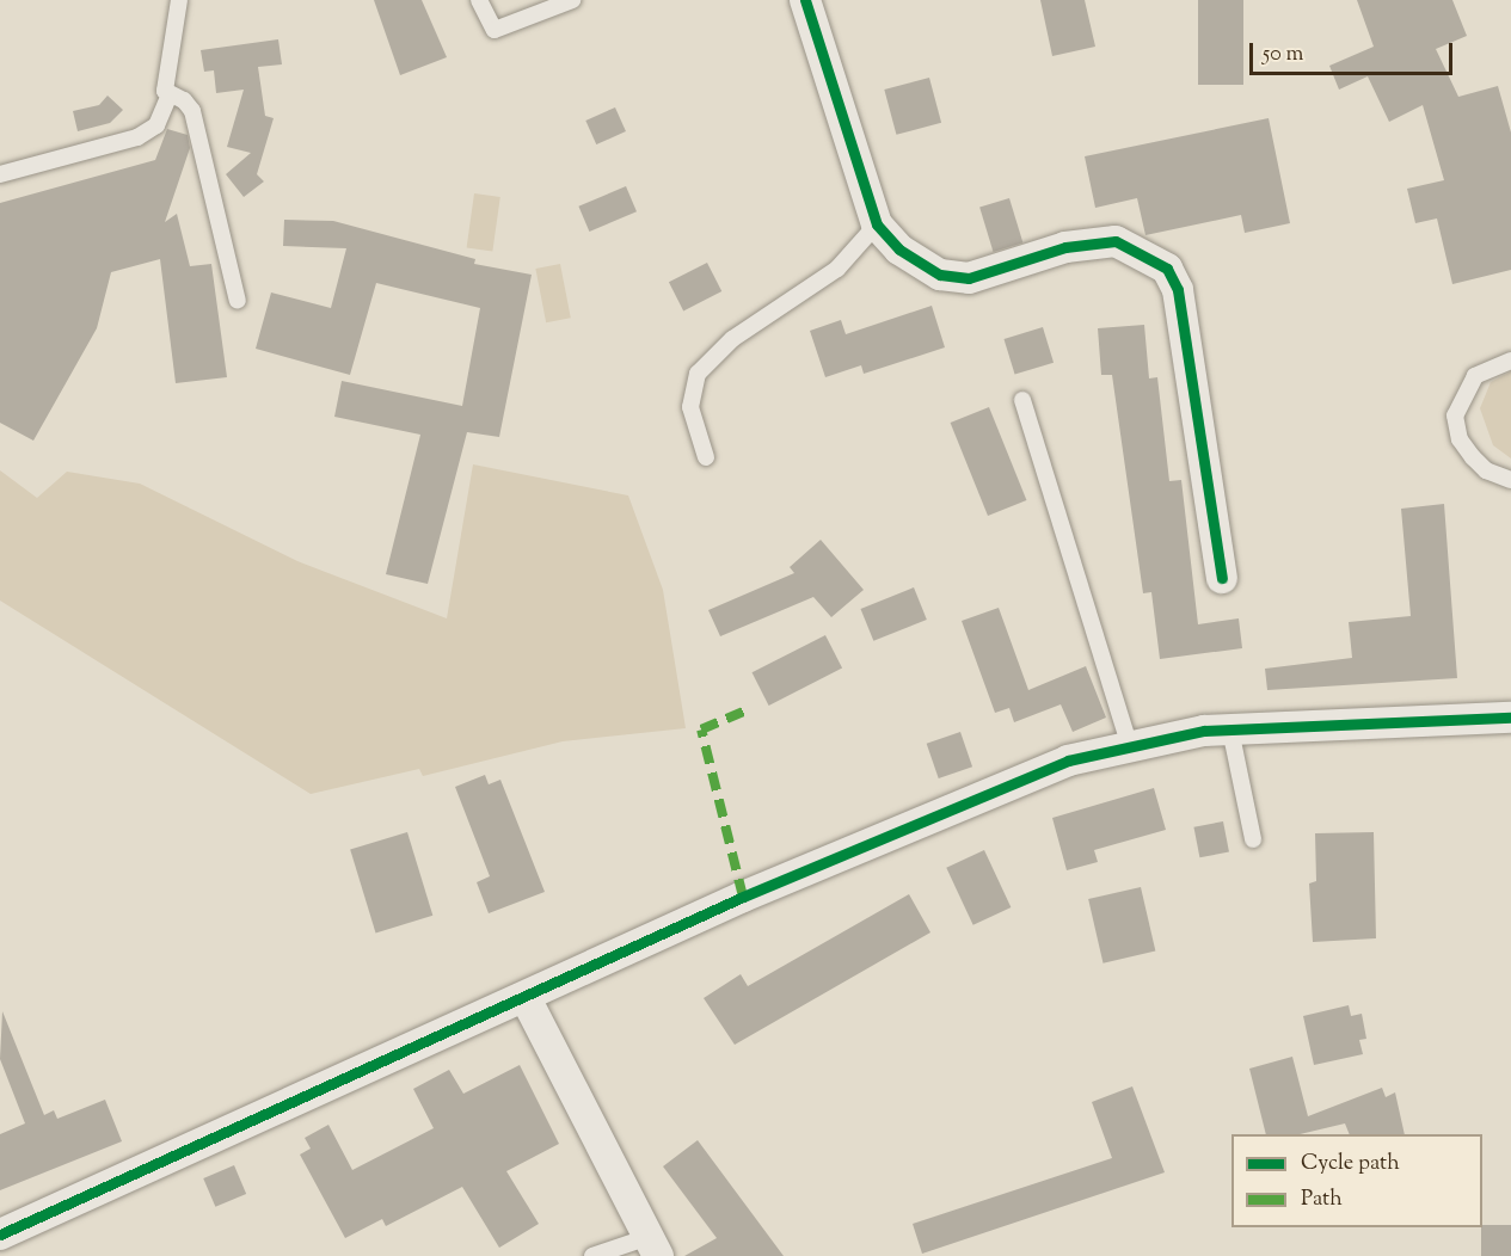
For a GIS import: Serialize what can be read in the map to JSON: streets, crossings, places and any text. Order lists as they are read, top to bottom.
{
  "legend": ["Cycle path", "Path"],
  "scale_bar": "50 m"
}
